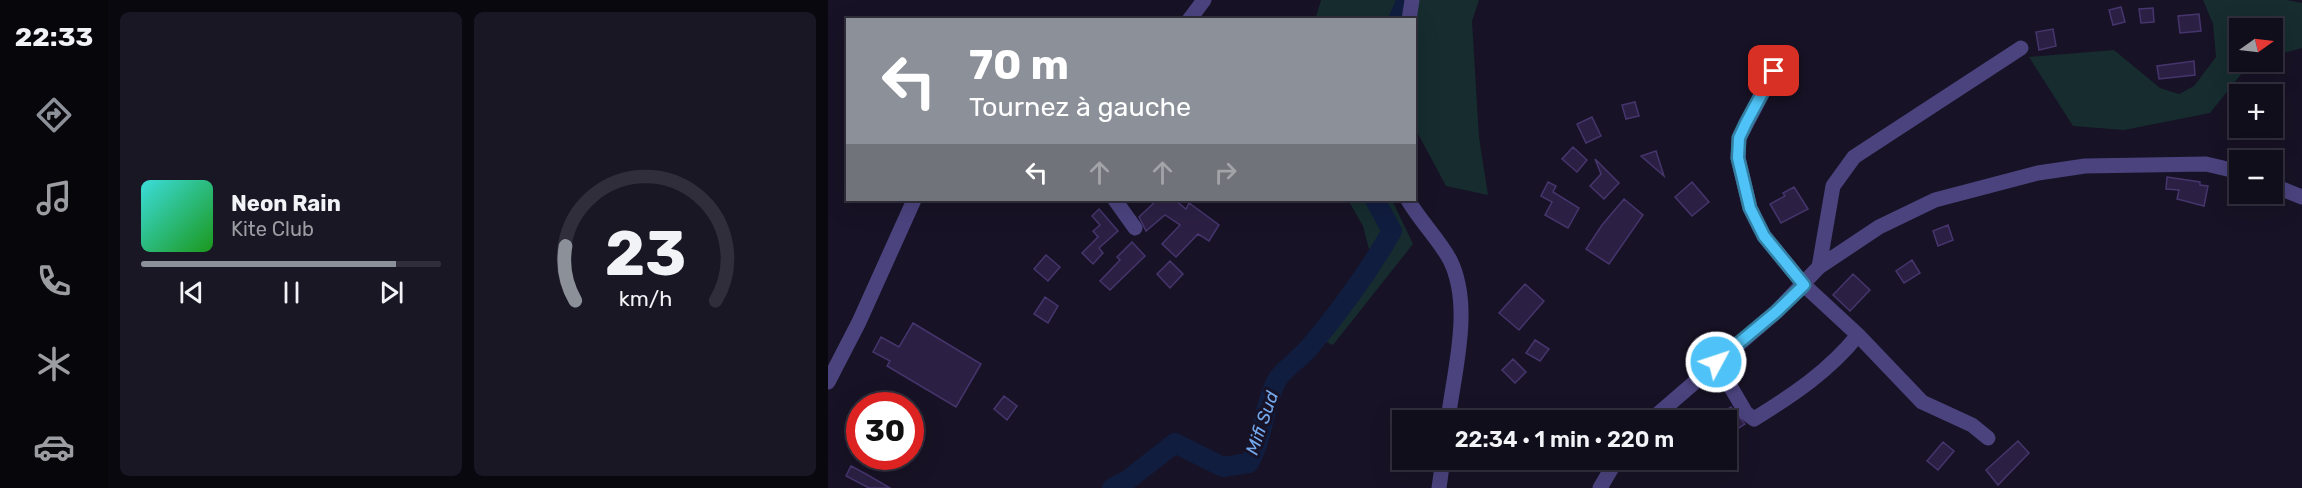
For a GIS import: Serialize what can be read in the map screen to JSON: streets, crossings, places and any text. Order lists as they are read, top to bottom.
{
  "water": ["Mifi Sud"],
  "north": "right",
  "page": {
    "tabs": "22:33",
    "map_buttons": ["+", "−"],
    "turn": ["70 m", "Tournez à gauche"],
    "song": ["Neon Rain", "Kite Club"],
    "limit": "30",
    "trip": "22:34 · 1 min · 220 m",
    "gauge": ["23", "km/h"]
  }
}
